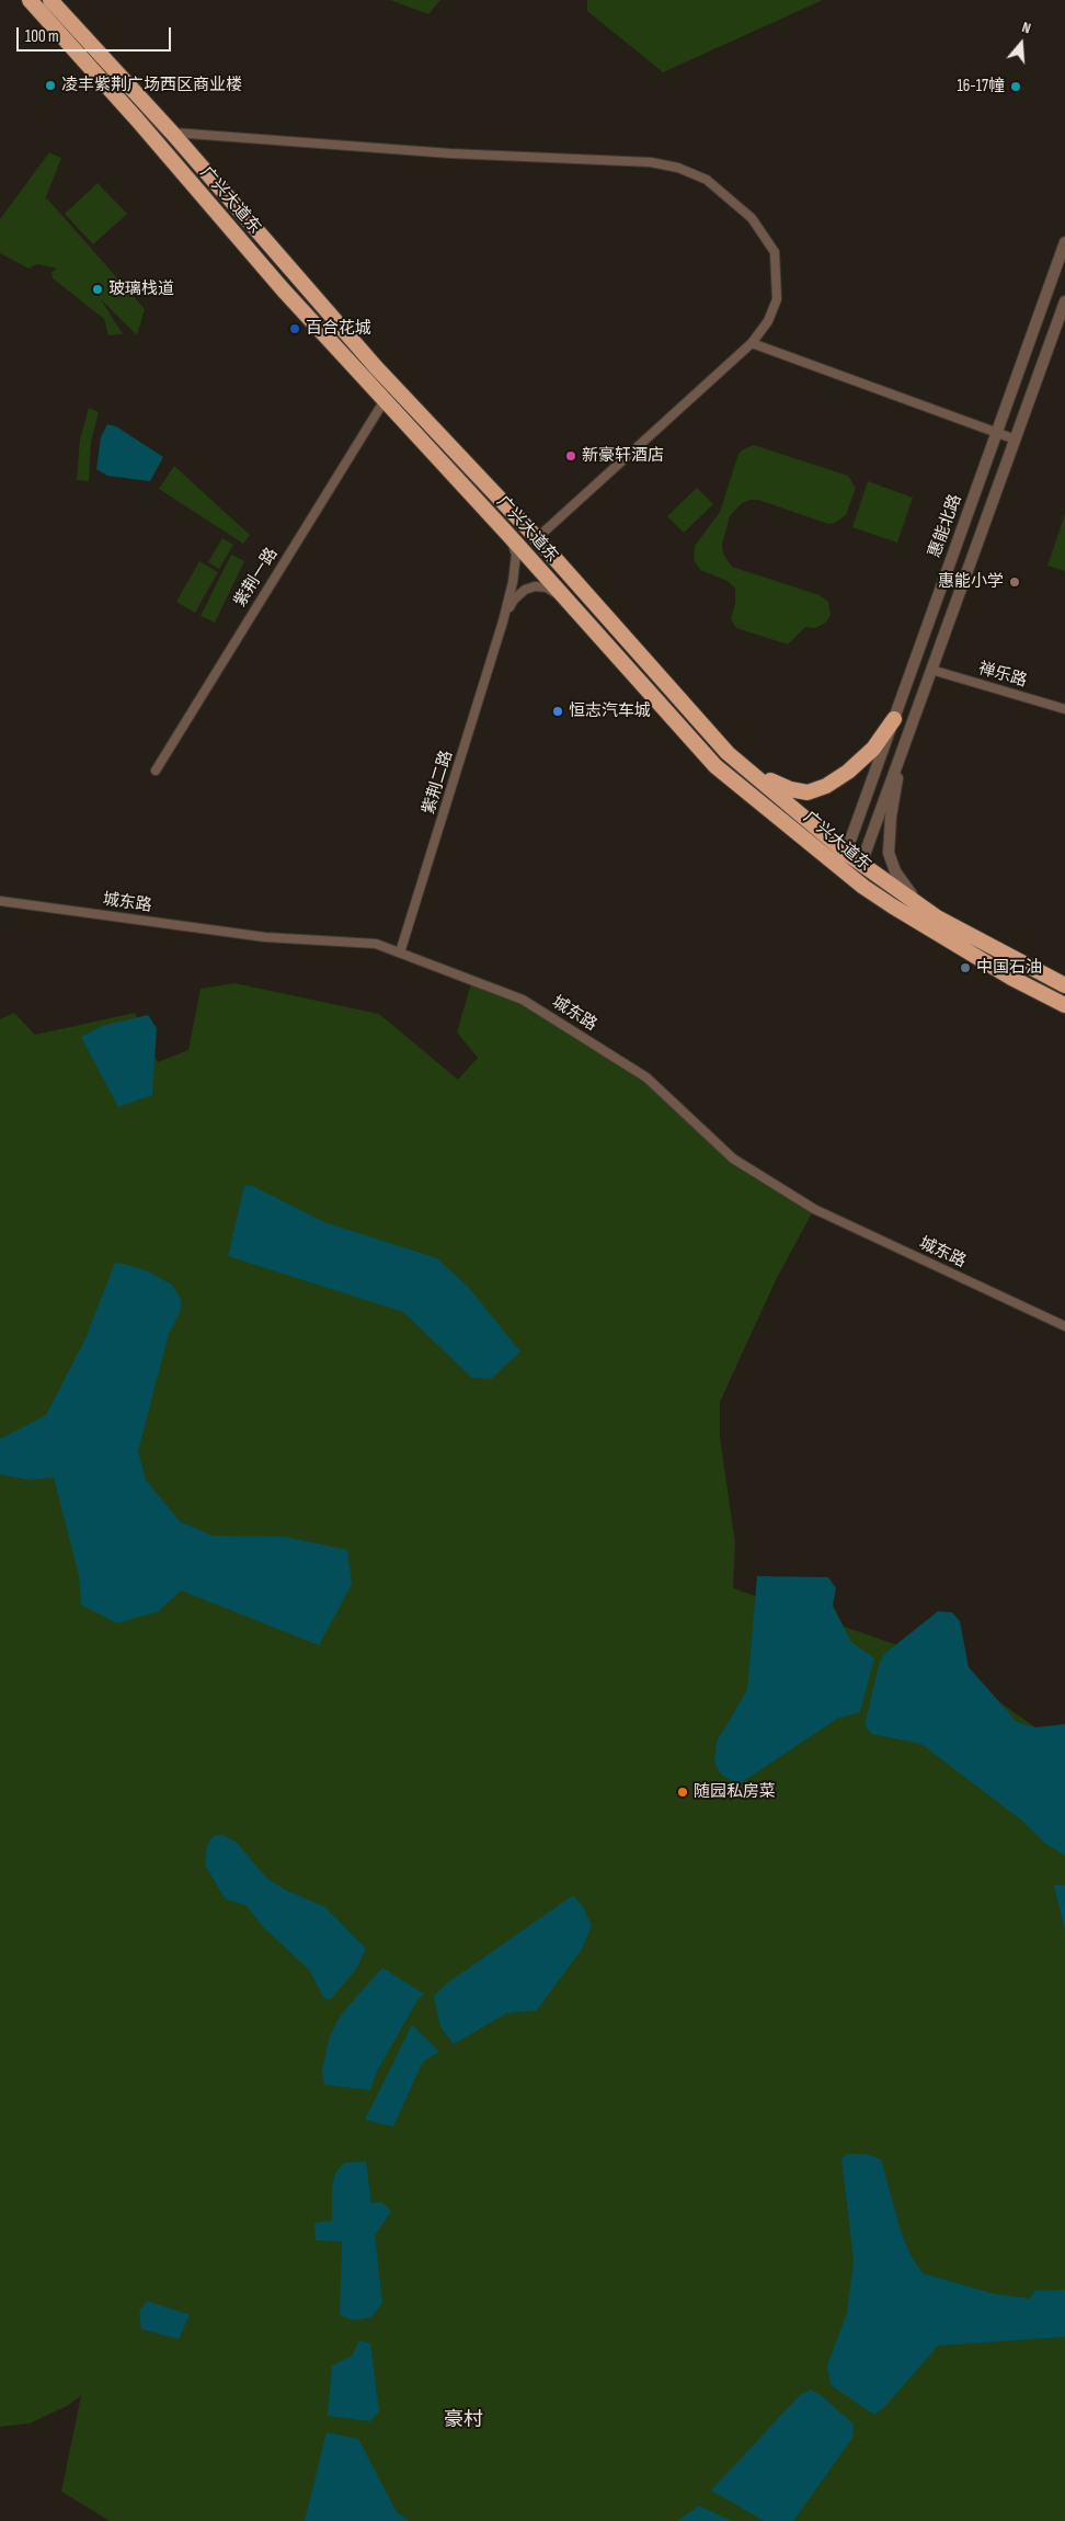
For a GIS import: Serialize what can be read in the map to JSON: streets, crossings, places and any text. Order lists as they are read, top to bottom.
{
  "streets": {
    "highway": ["广兴大道东"],
    "street": [
      "惠能北路",
      "紫荆一路",
      "禅乐路",
      "紫荆二路",
      "城东路"
    ]
  },
  "crossings": [
    ["广兴大道东", "惠能北路"],
    ["广兴大道东", "紫荆一路"],
    ["广兴大道东", "紫荆二路"],
    ["紫荆二路", "城东路"]
  ],
  "districts": ["豪村"],
  "places": [
    "凌丰紫荆广场西区商业楼",
    "16-17幢",
    "玻璃栈道",
    "百合花城",
    "新豪轩酒店",
    "惠能小学",
    "恒志汽车城",
    "中国石油",
    "随园私房菜"
  ],
  "scale_bar": "100 m",
  "north": "top"
}
